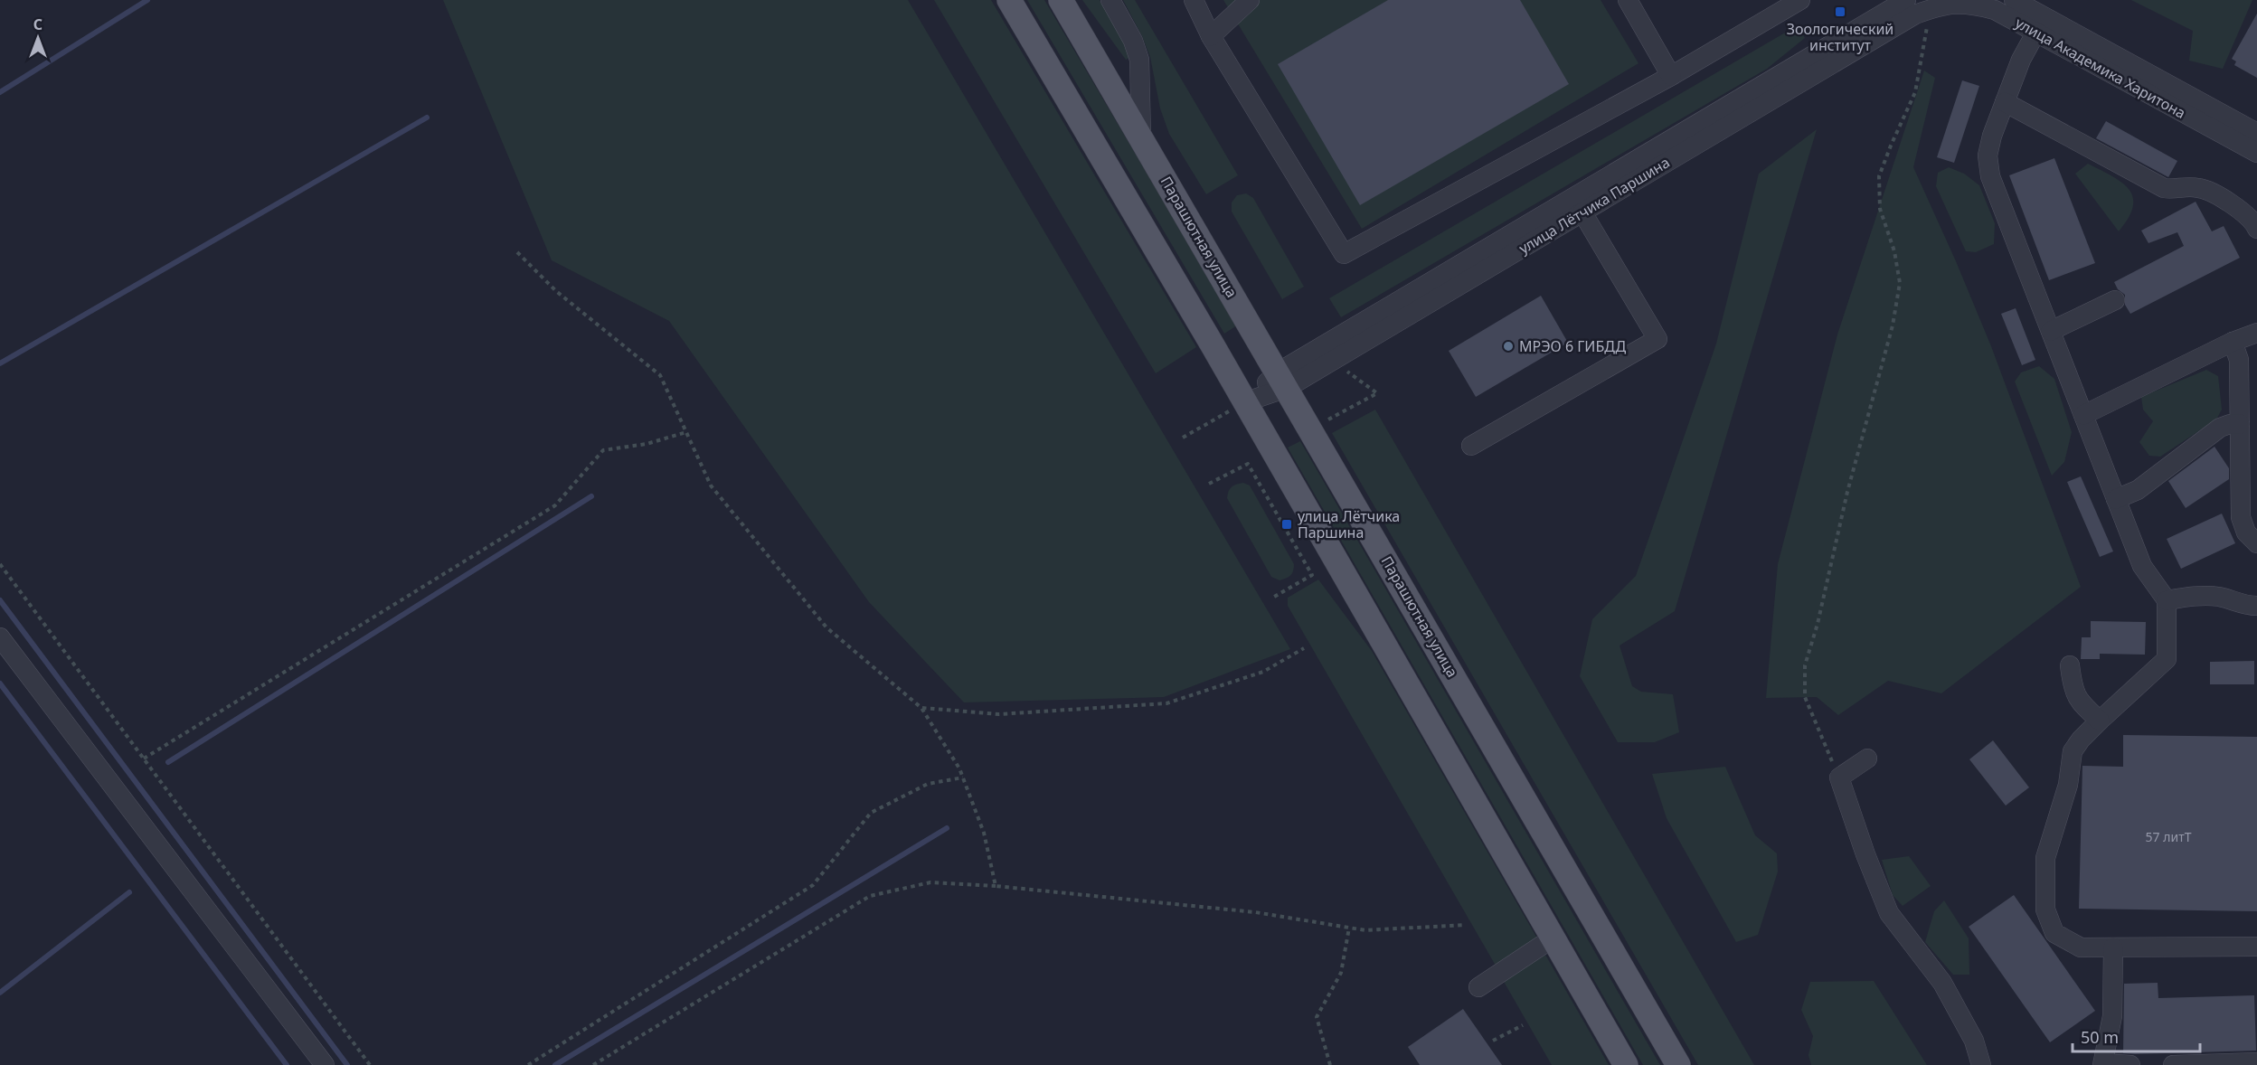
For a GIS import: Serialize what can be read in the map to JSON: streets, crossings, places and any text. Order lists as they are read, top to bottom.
{
  "streets": {
    "main road": ["Парашютная улица"],
    "street": ["улица Академика Харитона", "улица Лётчика Паршина"]
  },
  "crossings": [
    ["улица Академика Харитона", "улица Лётчика Паршина"],
    ["улица Лётчика Паршина", "Парашютная улица"]
  ],
  "places": {
    "transit": ["Зоологический институт", "улица Лётчика Паршина"],
    "other": ["МРЭО 6 ГИБДД"]
  },
  "house_numbers": ["57 литТ"],
  "scale_bar": "50 m",
  "north": "top"
}
